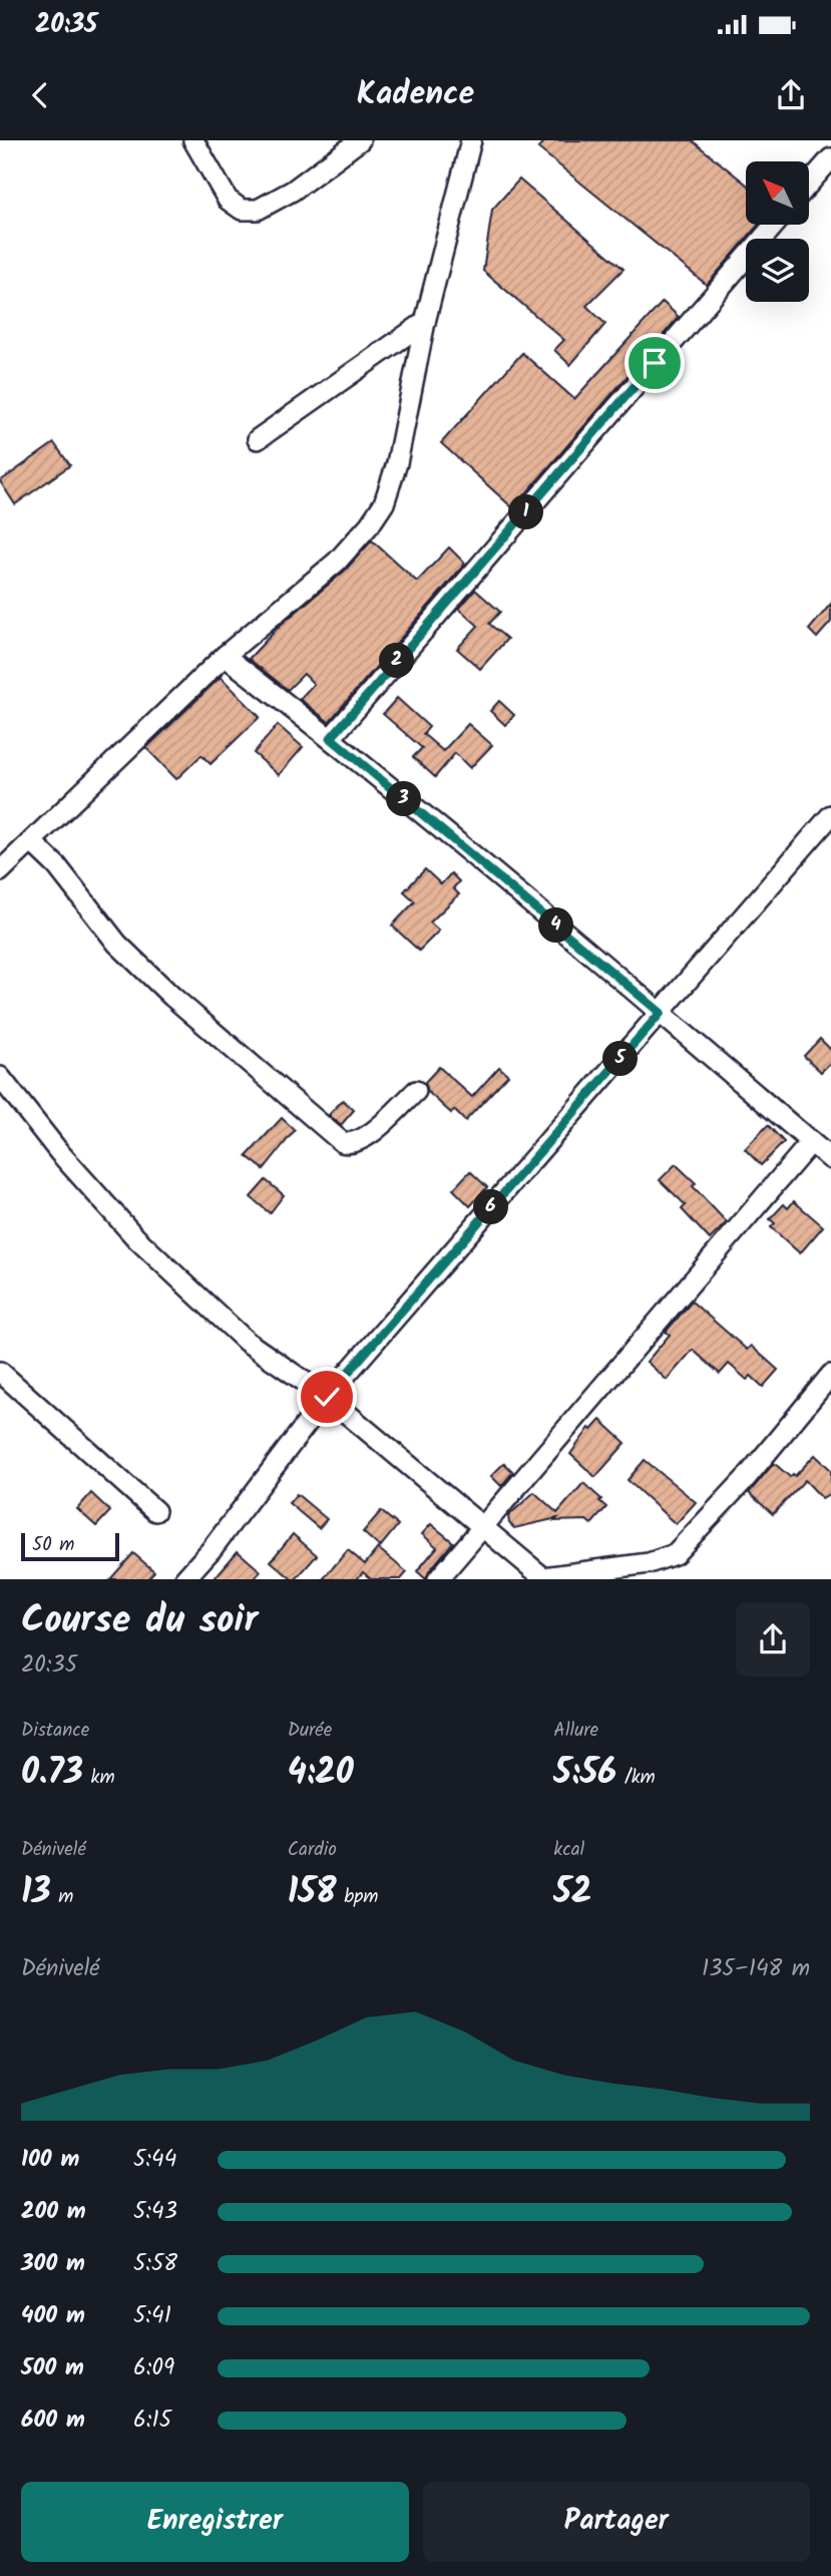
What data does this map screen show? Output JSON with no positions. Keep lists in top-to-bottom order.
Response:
{
  "scale_bar": "50 m",
  "north": "top left",
  "page": {
    "status": "20:35",
    "header": "Kadence",
    "pins": [
      "1",
      "2",
      "3",
      "4",
      "5",
      "6"
    ],
    "scale": "50 m",
    "heading": ["Course du soir", "20:35"],
    "stats": [
      ["Distance", "0.73 km"],
      ["Durée", "4:20"],
      ["Allure", "5:56 /km"],
      ["Dénivelé", "13 m"],
      ["Cardio", "158 bpm"],
      ["kcal", "52"]
    ],
    "chart": ["Dénivelé", "135–148 m"],
    "list": [
      {
        "name": "100 m",
        "note": "5:44"
      },
      {
        "name": "200 m",
        "note": "5:43"
      },
      {
        "name": "300 m",
        "note": "5:58"
      },
      {
        "name": "400 m",
        "note": "5:41"
      },
      {
        "name": "500 m",
        "note": "6:09"
      },
      {
        "name": "600 m",
        "note": "6:15"
      }
    ],
    "buttons": ["Enregistrer", "Partager"]
  }
}
